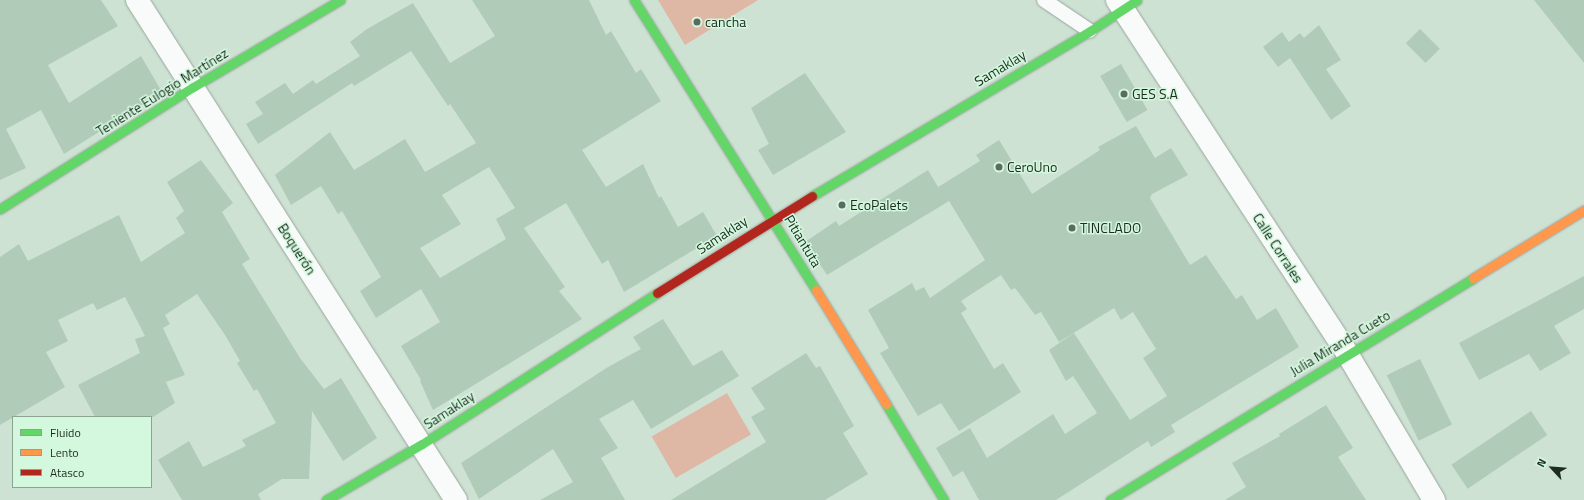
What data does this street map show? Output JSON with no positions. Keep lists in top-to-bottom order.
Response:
{
  "streets": {
    "street": [
      "Samaklay",
      "Teniente Eulogio Martínez",
      "Pitiantuta",
      "Calle Corrales",
      "Boquerón",
      "Julia Miranda Cueto"
    ]
  },
  "crossings": [
    ["Samaklay", "Pitiantuta"],
    ["Samaklay", "Calle Corrales"],
    ["Samaklay", "Boquerón"],
    ["Teniente Eulogio Martínez", "Boquerón"],
    ["Calle Corrales", "Julia Miranda Cueto"]
  ],
  "places": [
    "cancha",
    "GES S.A",
    "CeroUno",
    "EcoPalets",
    "TINCLADO"
  ],
  "legend": ["Fluido", "Lento", "Atasco"],
  "north": "top left"
}
